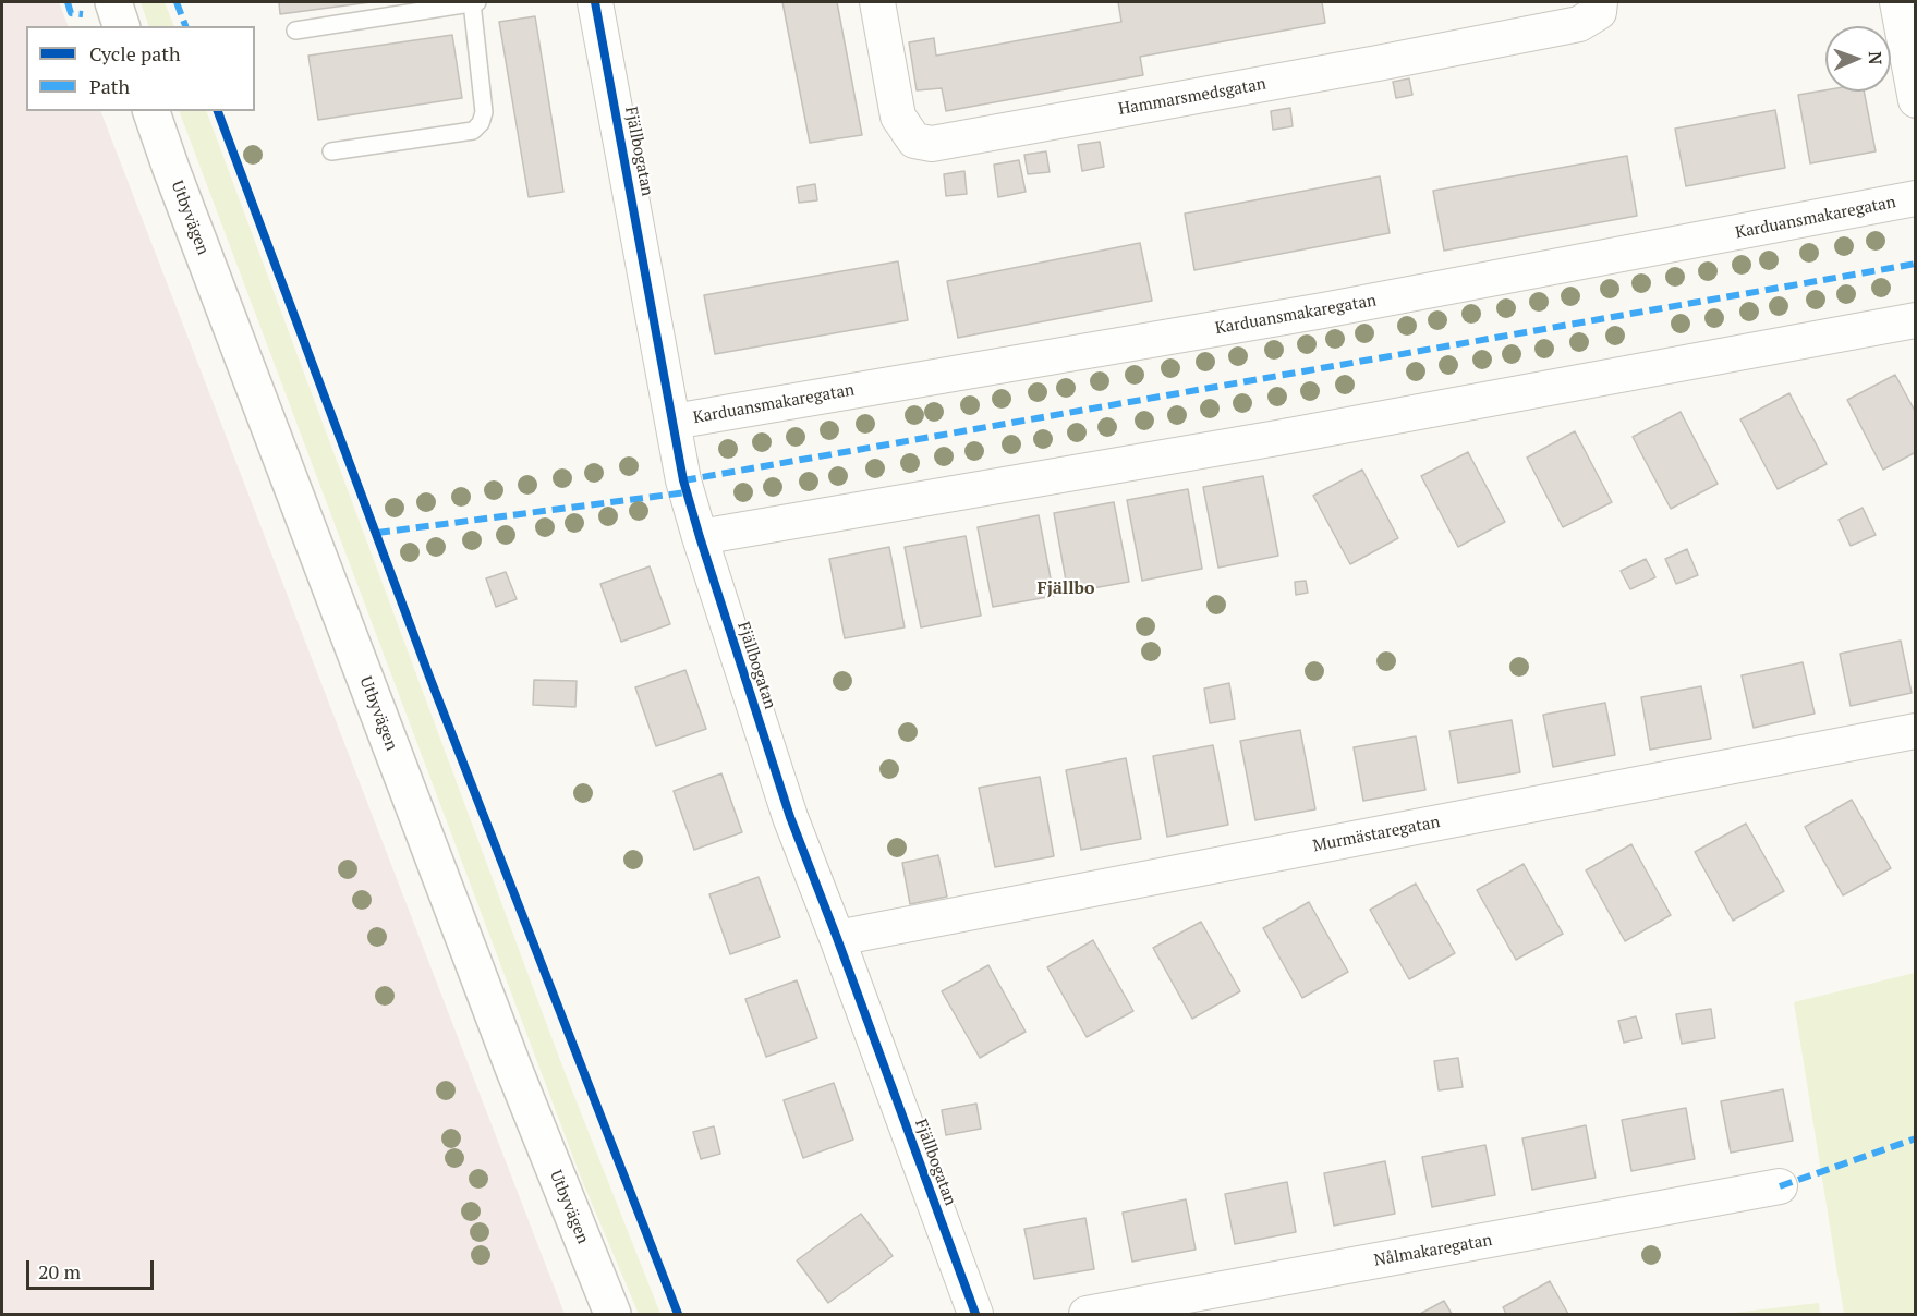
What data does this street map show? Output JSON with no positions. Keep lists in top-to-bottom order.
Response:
{
  "streets": {
    "street": [
      "Hammarsmedsgatan",
      "Fjällbogatan",
      "Utbyvägen",
      "Karduansmakaregatan",
      "Murmästaregatan",
      "Nålmakaregatan"
    ]
  },
  "crossings": [
    ["Fjällbogatan", "Karduansmakaregatan"],
    ["Fjällbogatan", "Murmästaregatan"]
  ],
  "districts": ["Fjällbo"],
  "legend": ["Cycle path", "Path"],
  "scale_bar": "20 m",
  "north": "right"
}
